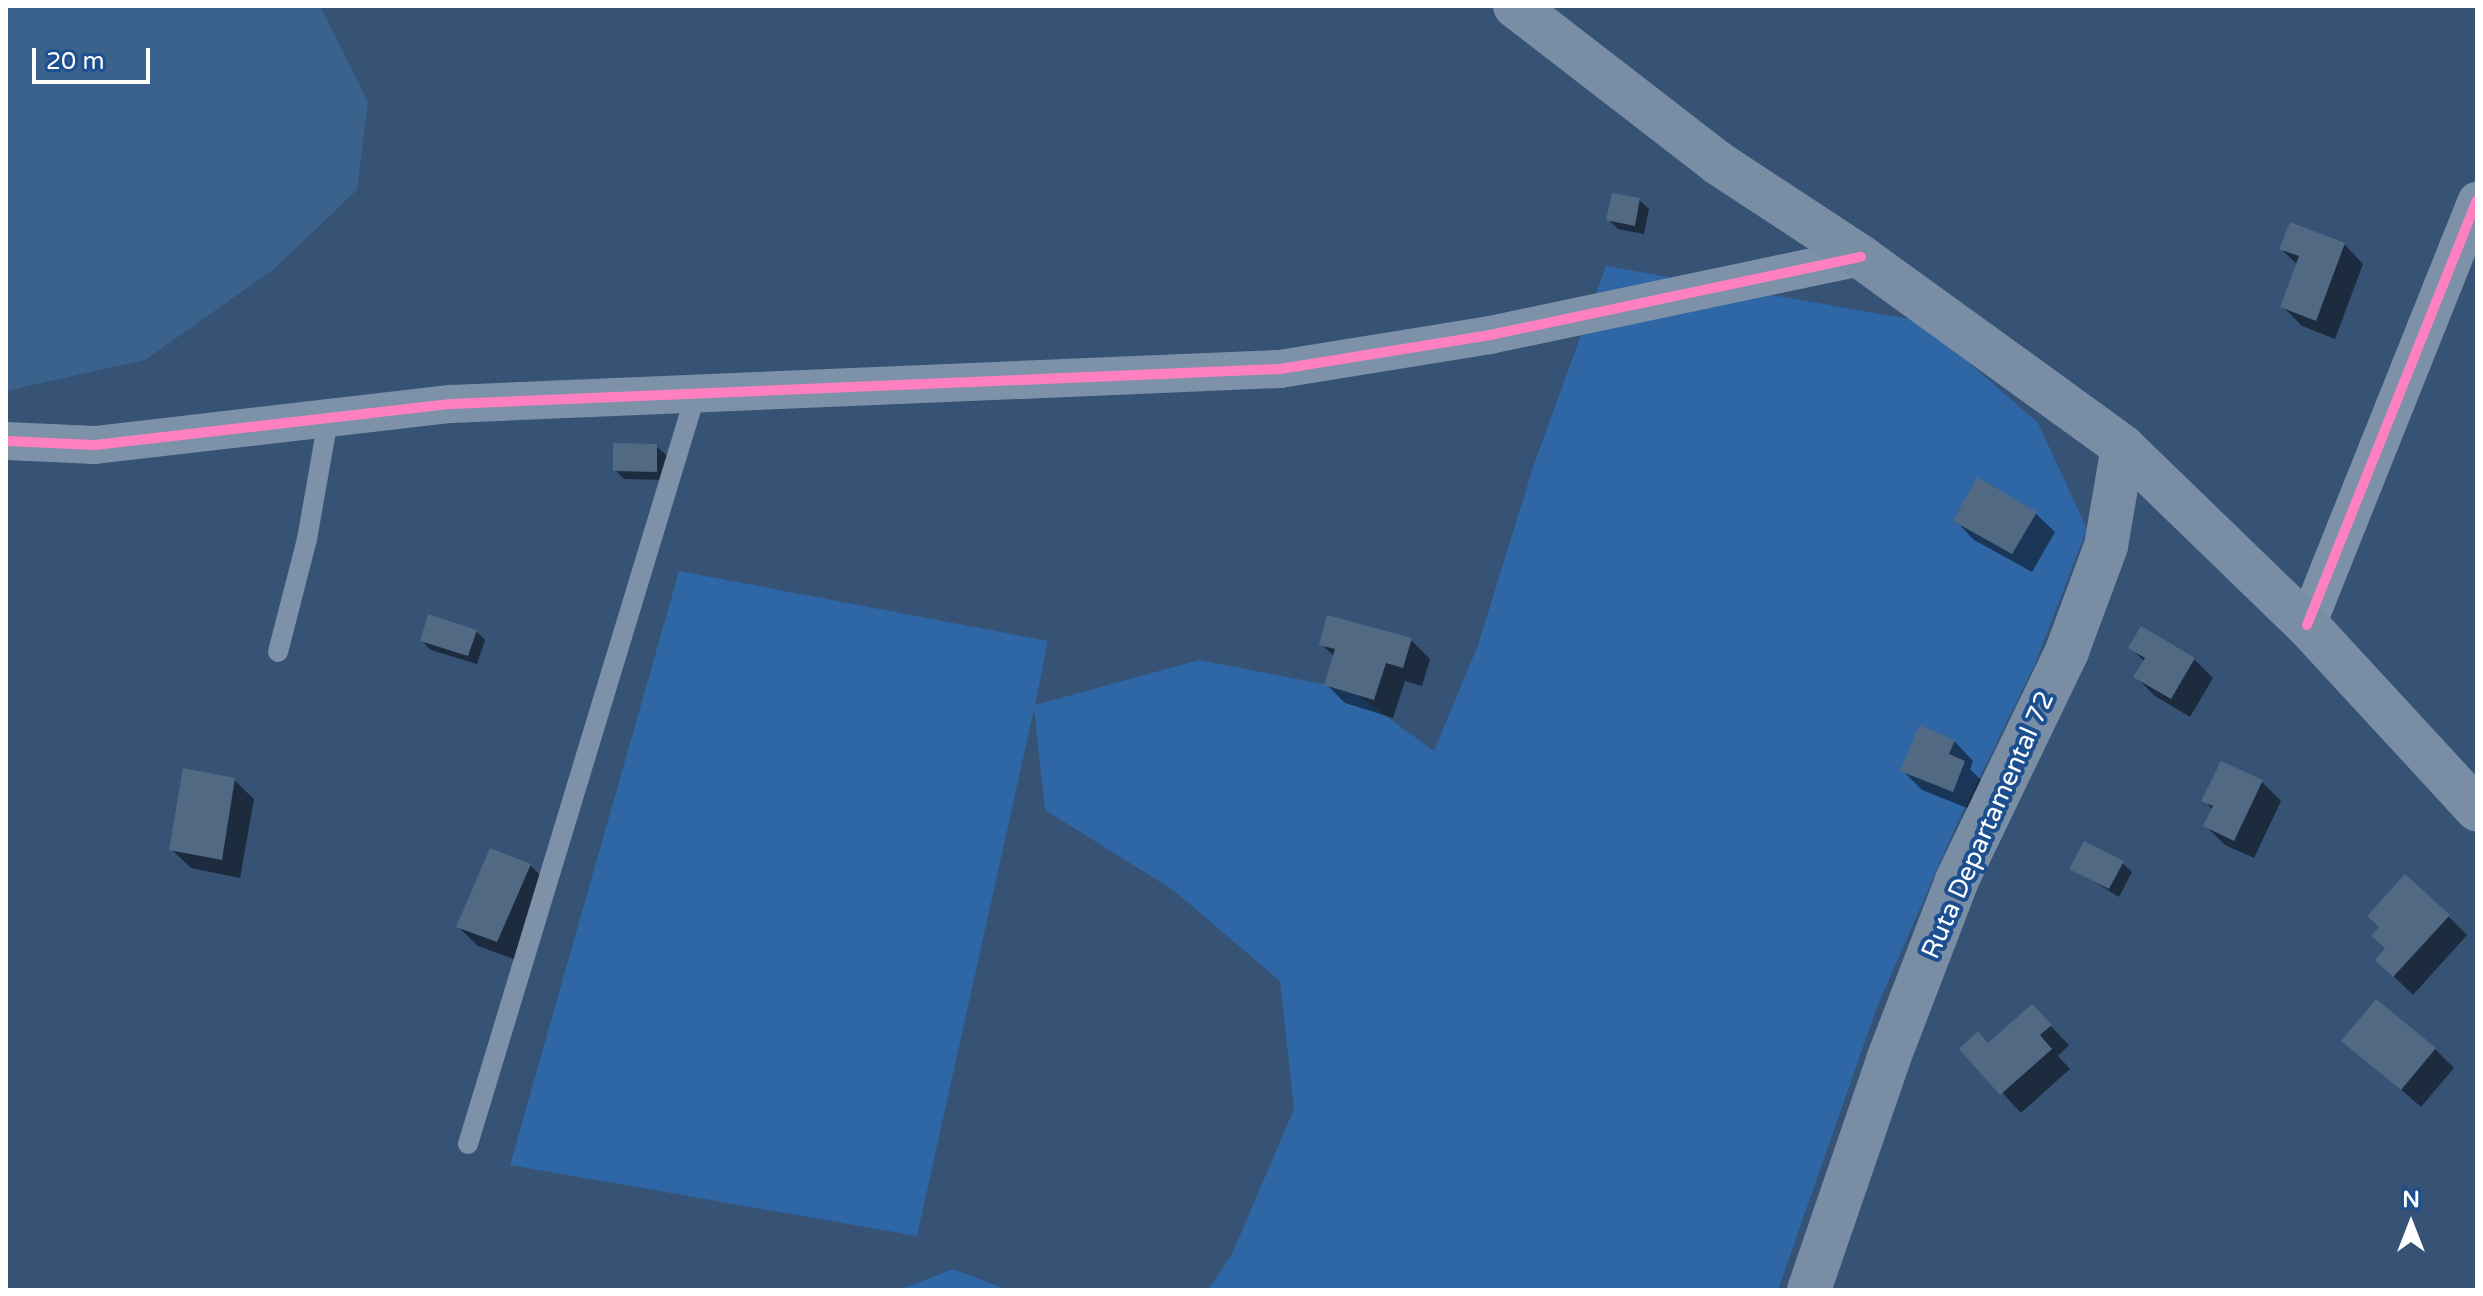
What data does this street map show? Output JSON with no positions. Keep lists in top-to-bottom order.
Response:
{
  "streets": {
    "main road": ["Ruta Departamental 72"]
  },
  "scale_bar": "20 m",
  "north": "top"
}
